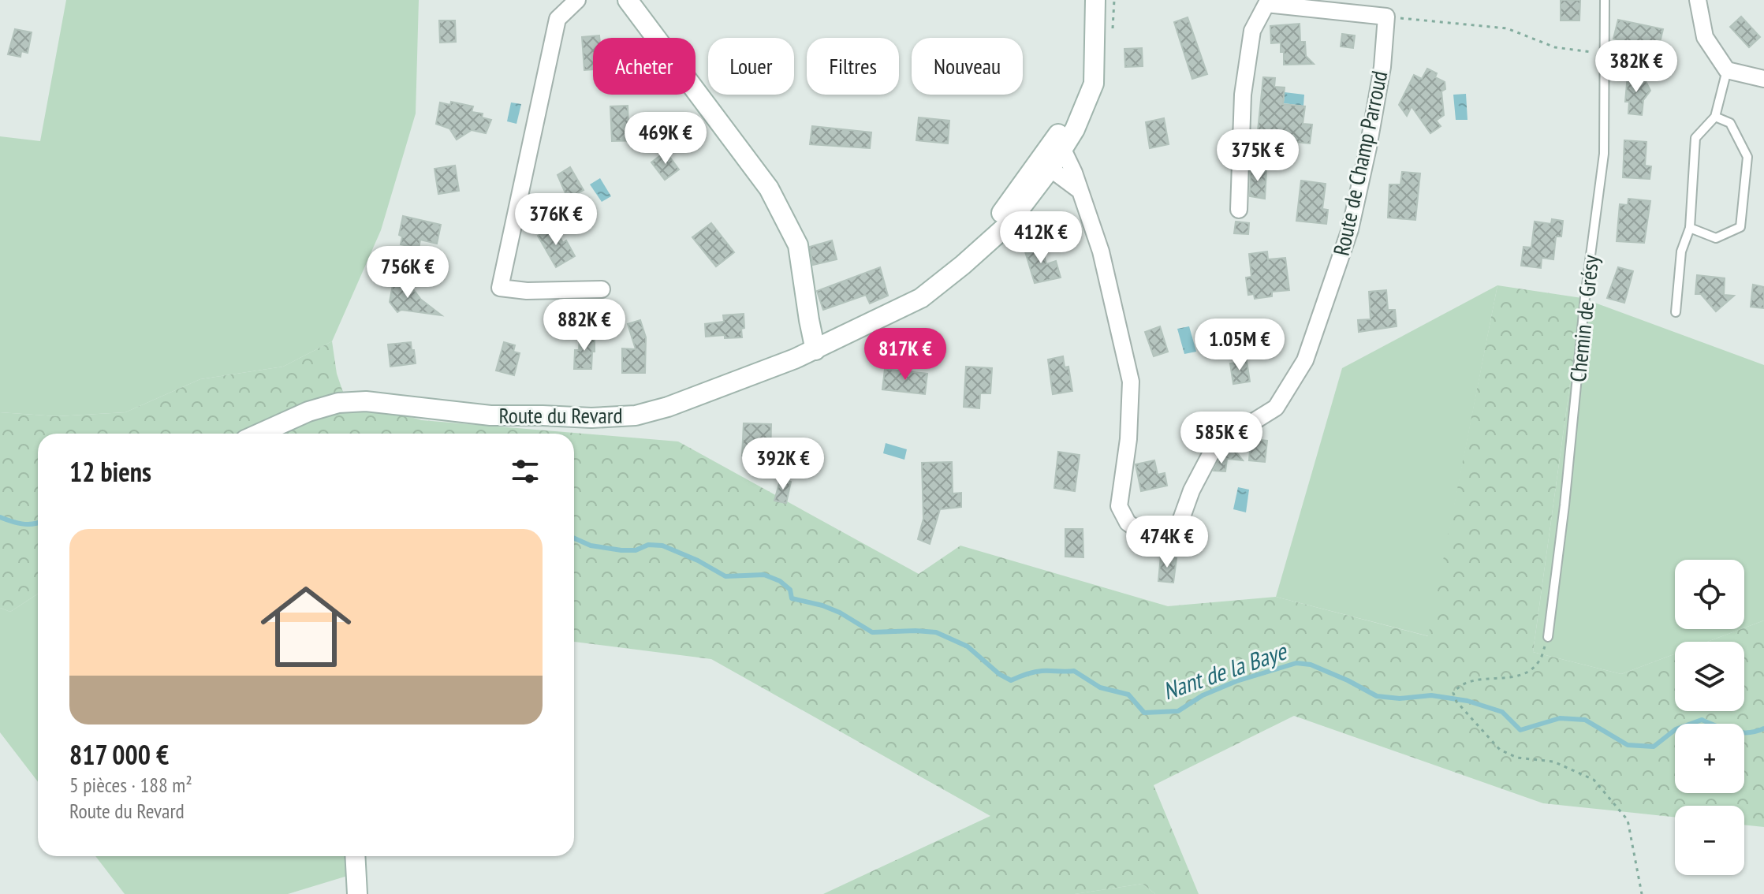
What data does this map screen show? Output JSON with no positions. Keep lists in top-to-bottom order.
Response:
{
  "streets": {
    "main road": ["Route du Revard"],
    "street": ["Route de Champ Parroud"],
    "lane": ["Chemin de Grésy"]
  },
  "crossings": [
    ["Route de Champ Parroud", "Route du Revard"]
  ],
  "water": ["Nant de la Baye"],
  "page": {
    "chip": [
      "Acheter",
      "Louer",
      "Filtres",
      "Nouveau"
    ],
    "price": [
      "382K €",
      "469K €",
      "375K €",
      "376K €",
      "412K €",
      "756K €",
      "882K €",
      "1.05M €",
      "817K €",
      "585K €",
      "392K €",
      "474K €"
    ],
    "heading": "12 biens",
    "list": [
      {
        "name": "817 000 €",
        "note": "5 pièces · 188 m² · Route du Revard"
      }
    ],
    "map_buttons": ["+", "−"]
  }
}
